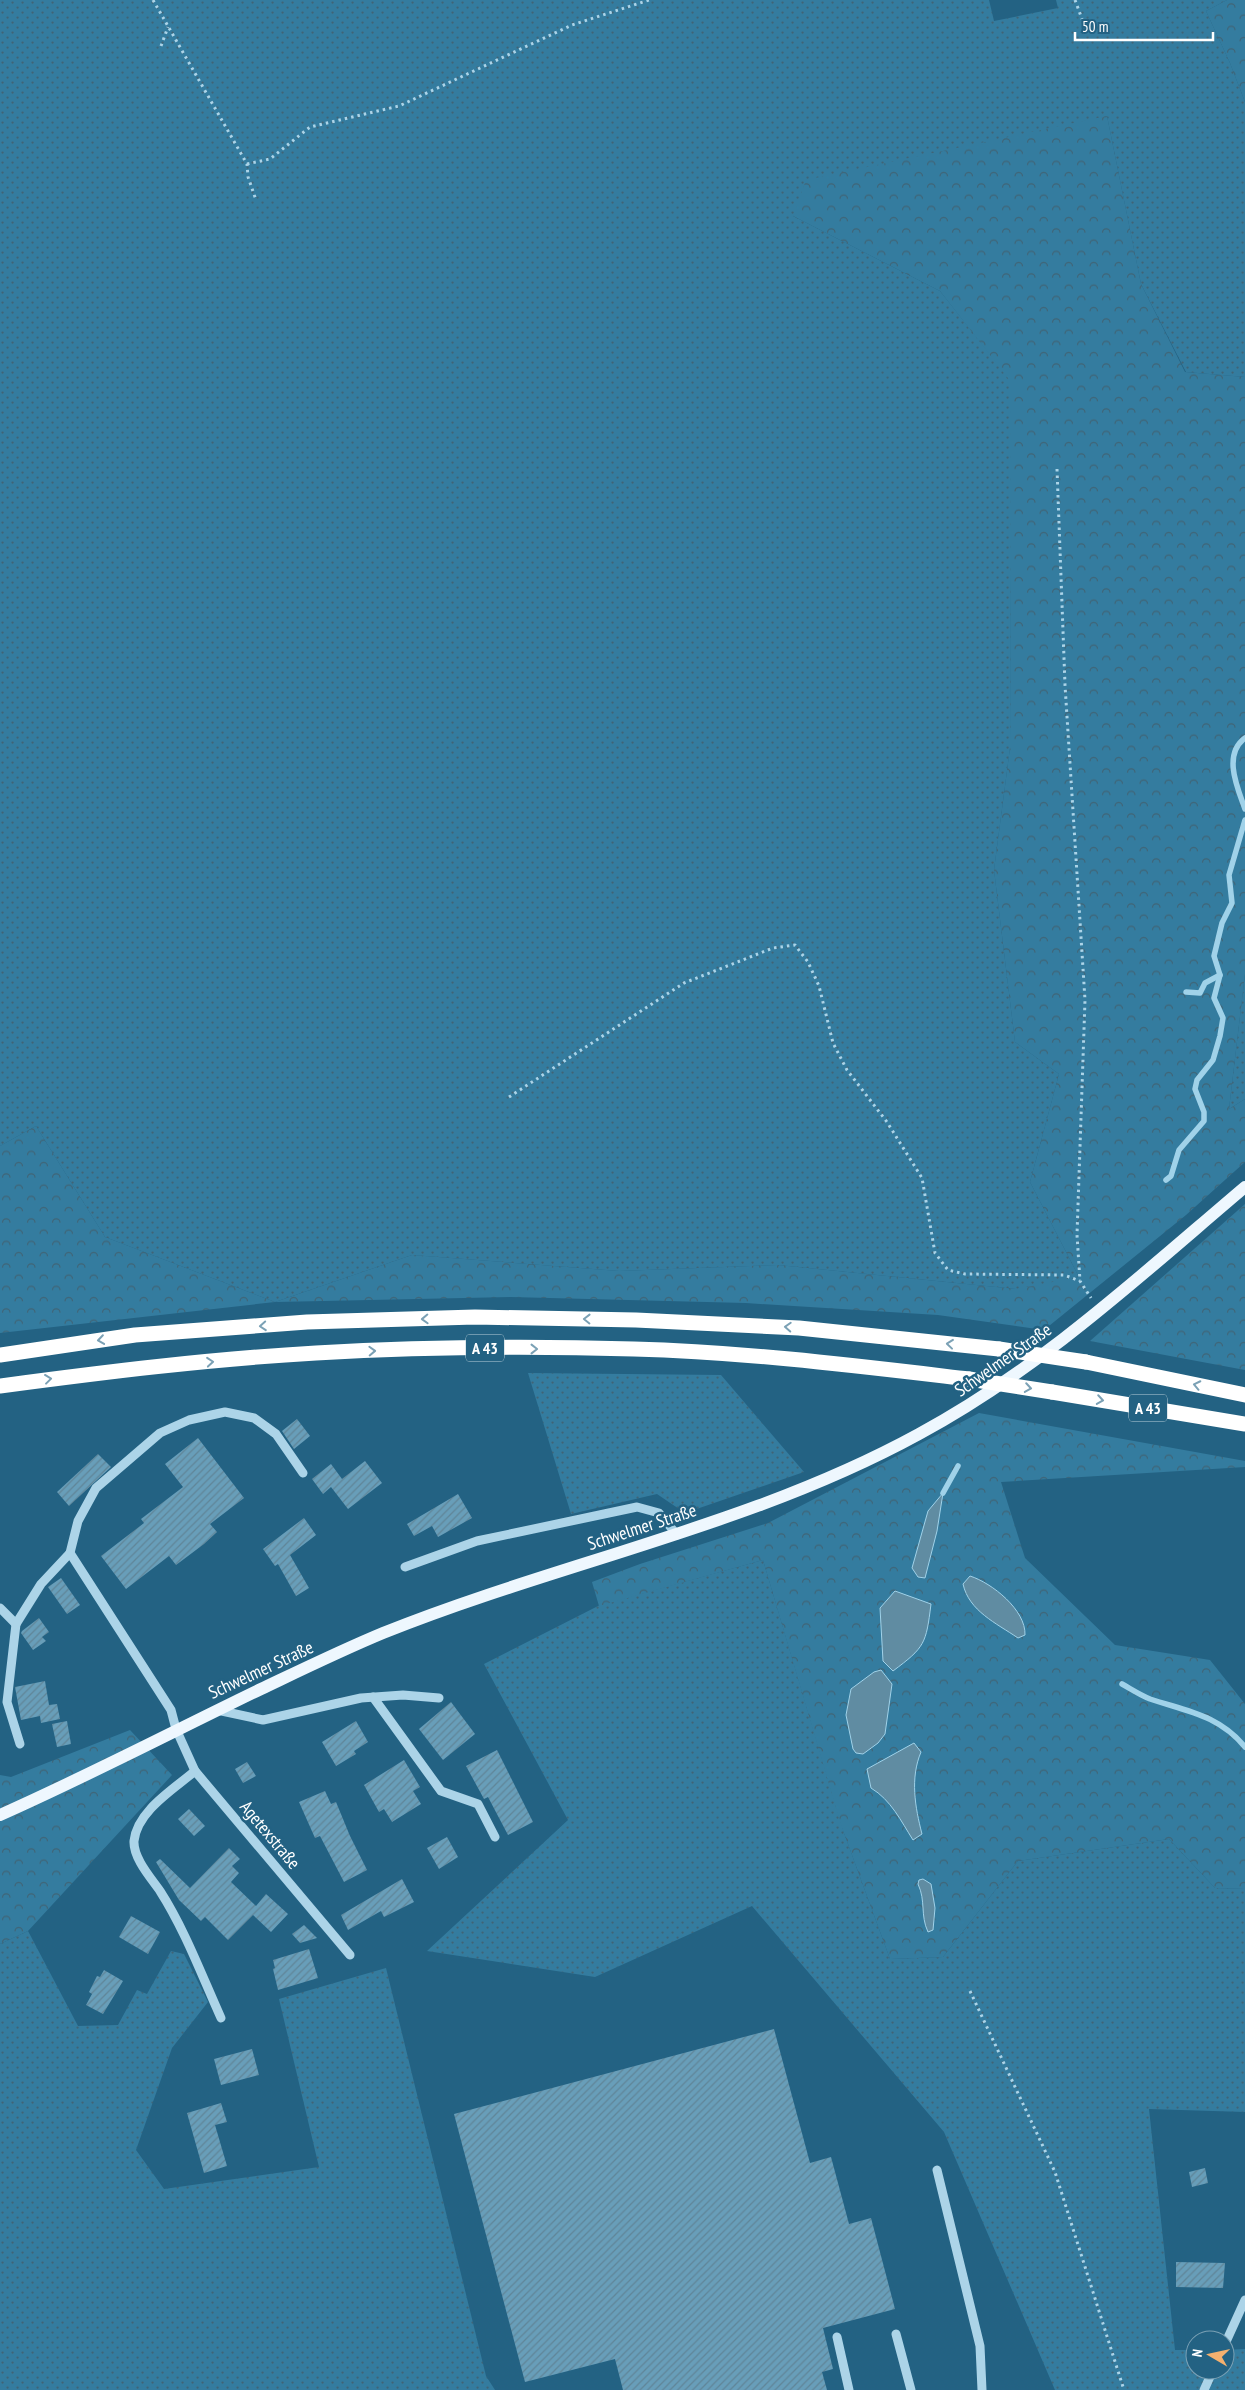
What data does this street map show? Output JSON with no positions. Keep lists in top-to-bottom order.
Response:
{
  "streets": {
    "highway": ["A 43"],
    "main road": ["Schwelmer Straße"],
    "street": ["Agetexstraße"]
  },
  "crossings": [
    ["Schwelmer Straße", "Agetexstraße"]
  ],
  "scale_bar": "50 m",
  "north": "left"
}
